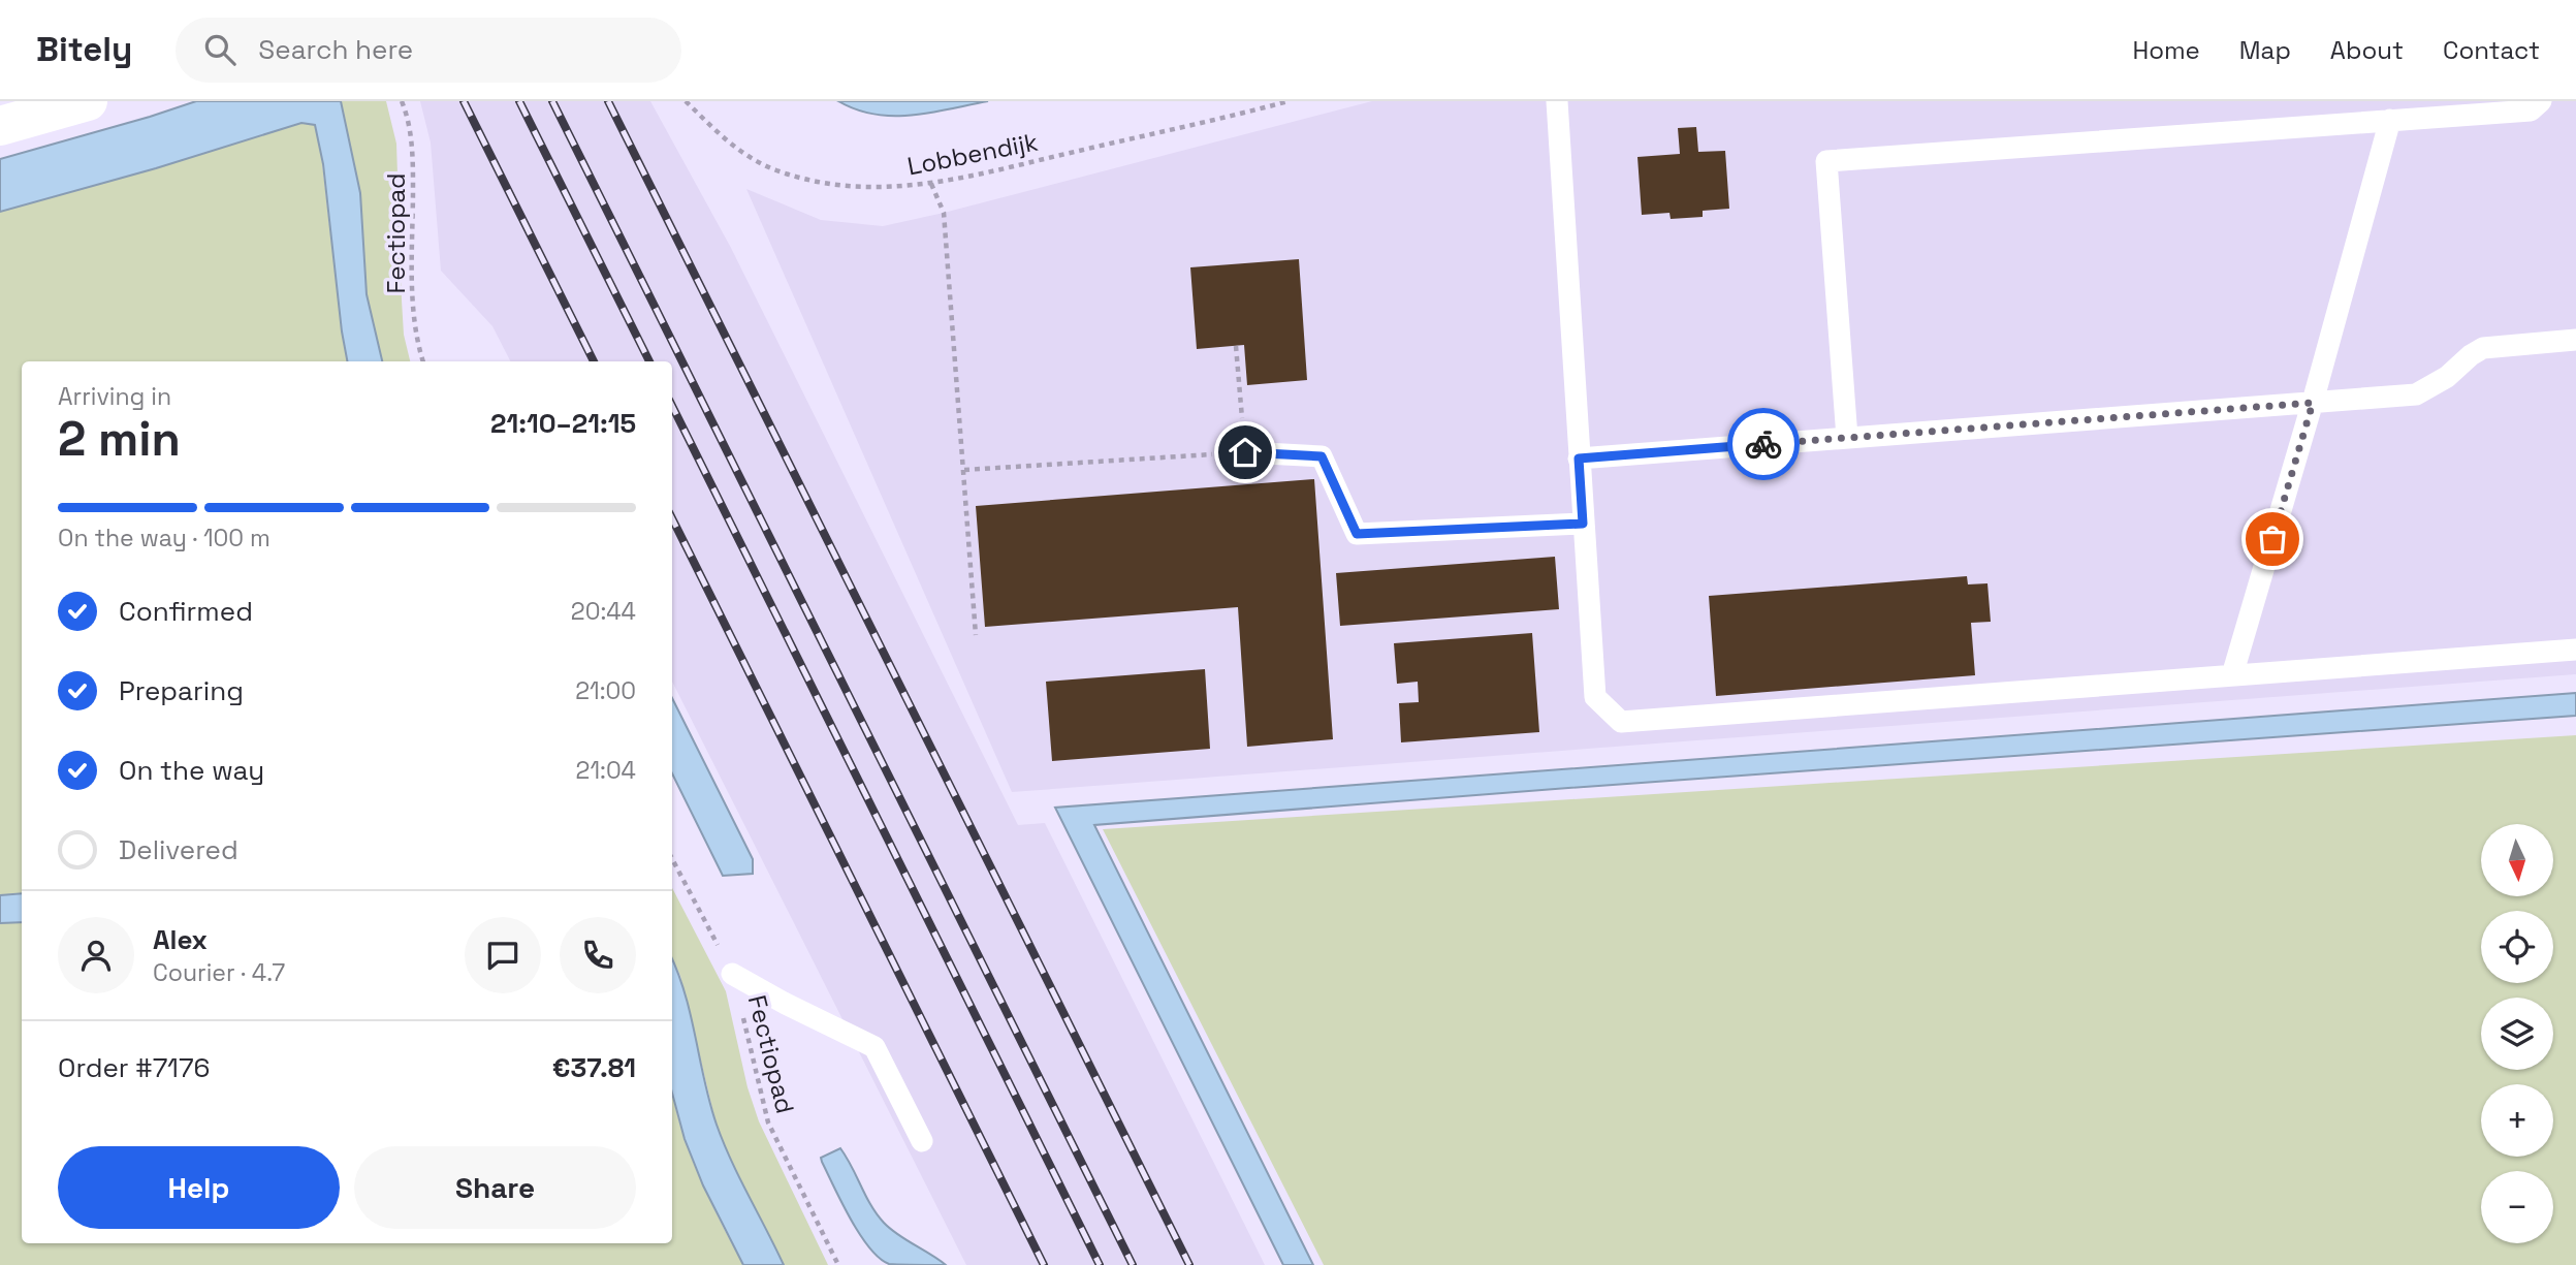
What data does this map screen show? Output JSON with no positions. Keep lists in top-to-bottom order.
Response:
{
  "streets": {
    "path": ["Lobbendijk", "Fectiopad"]
  },
  "north": "bottom",
  "page": {
    "header": "Bitely",
    "search": "Search here",
    "nav": [
      "Home",
      "Map",
      "About",
      "Contact"
    ],
    "heading": ["2 min", "Arriving in", "21:10–21:15"],
    "panel": [
      "Alex",
      "Courier · 4.7",
      "Order #7176",
      "€37.81"
    ],
    "bar": "On the way · 100 m",
    "list": [
      ["Confirmed", "20:44"],
      ["Preparing", "21:00"],
      ["On the way", "21:04"],
      "Delivered"
    ],
    "map_buttons": ["+", "−"],
    "buttons": ["Help", "Share"]
  }
}
